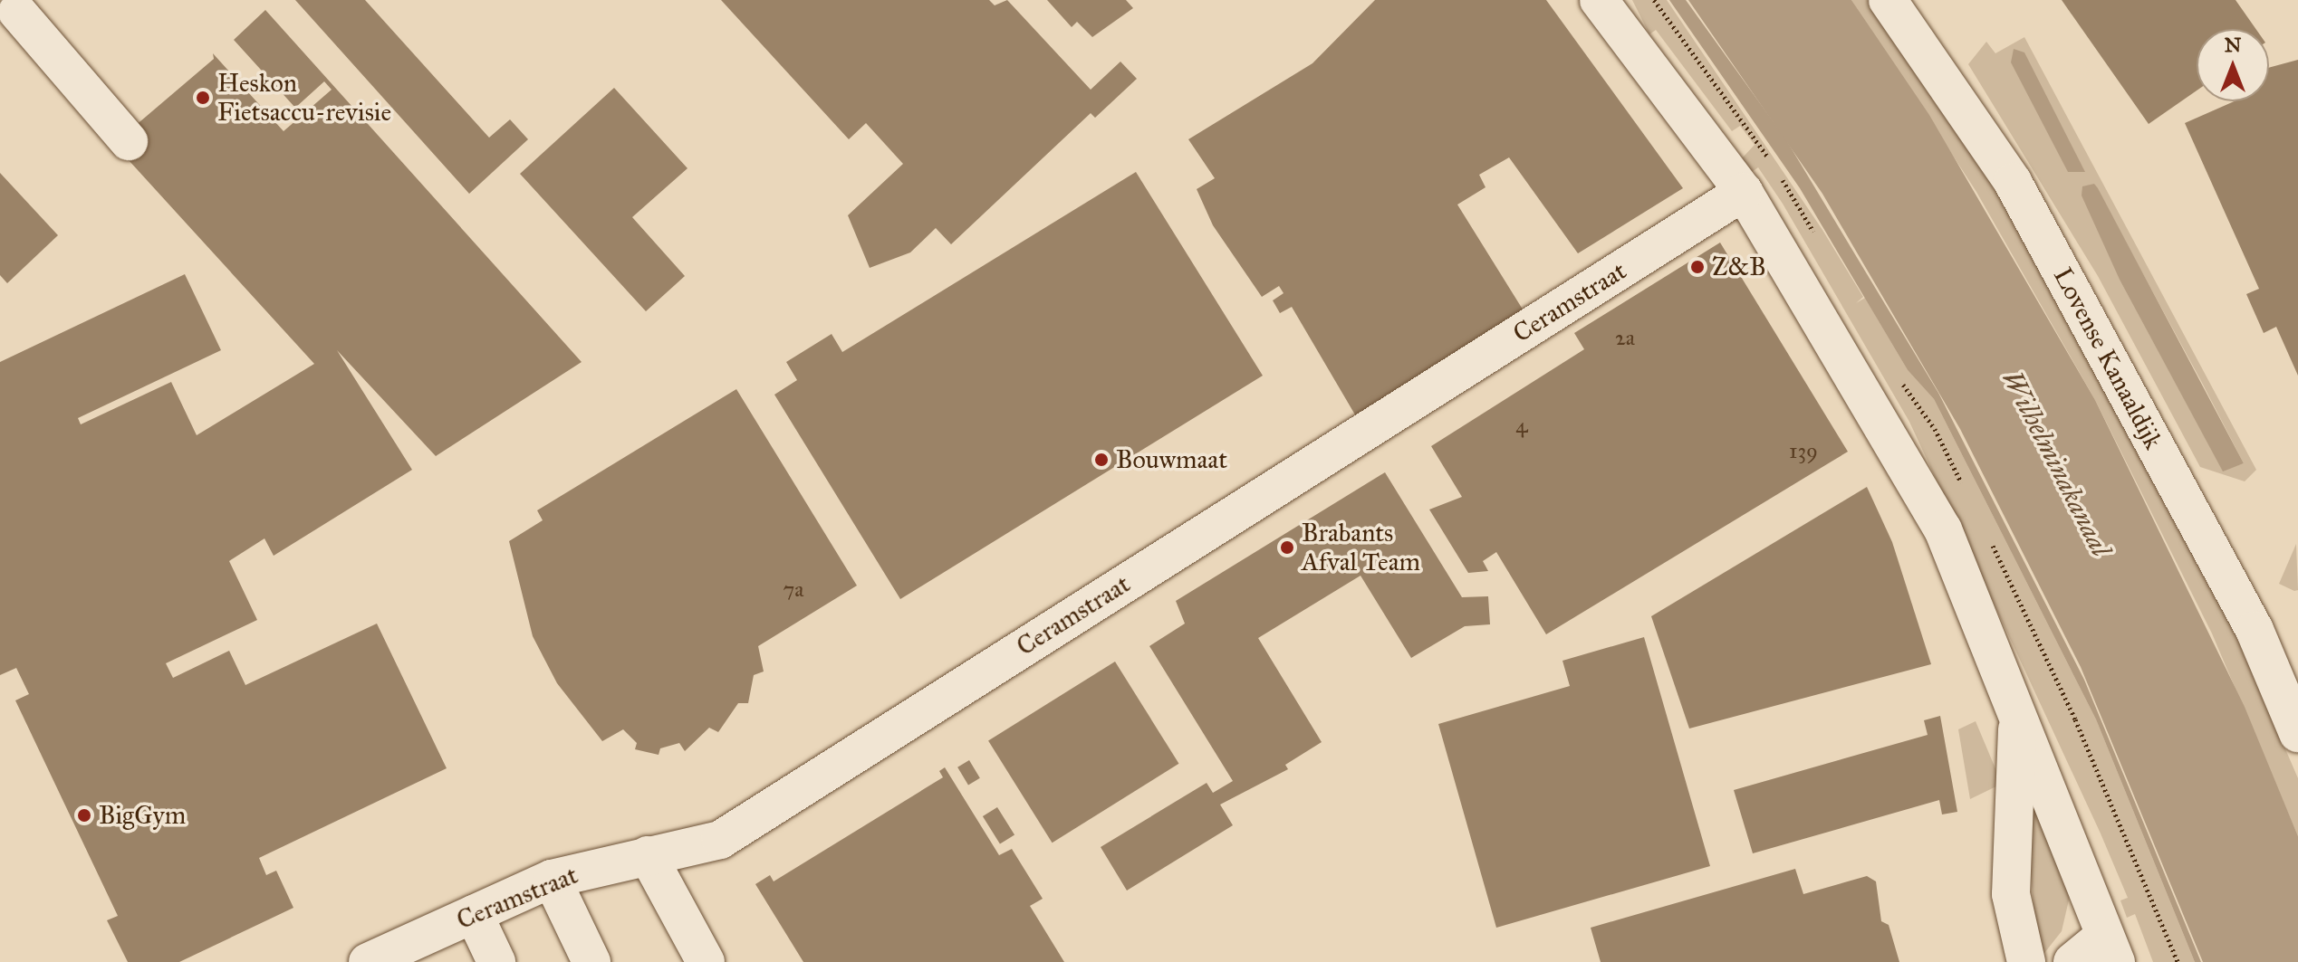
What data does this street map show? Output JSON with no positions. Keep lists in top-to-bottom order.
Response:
{
  "streets": {
    "street": ["Ceramstraat", "Lovense Kanaaldijk"]
  },
  "water": ["Wilhelminakanaal"],
  "places": [
    "Heskon Fietsaccu-revisie",
    "Z&B",
    "Bouwmaat",
    "Brabants Afval Team",
    "BigGym"
  ],
  "house_numbers": [
    "2a",
    "4",
    "139",
    "7a"
  ],
  "north": "top"
}
